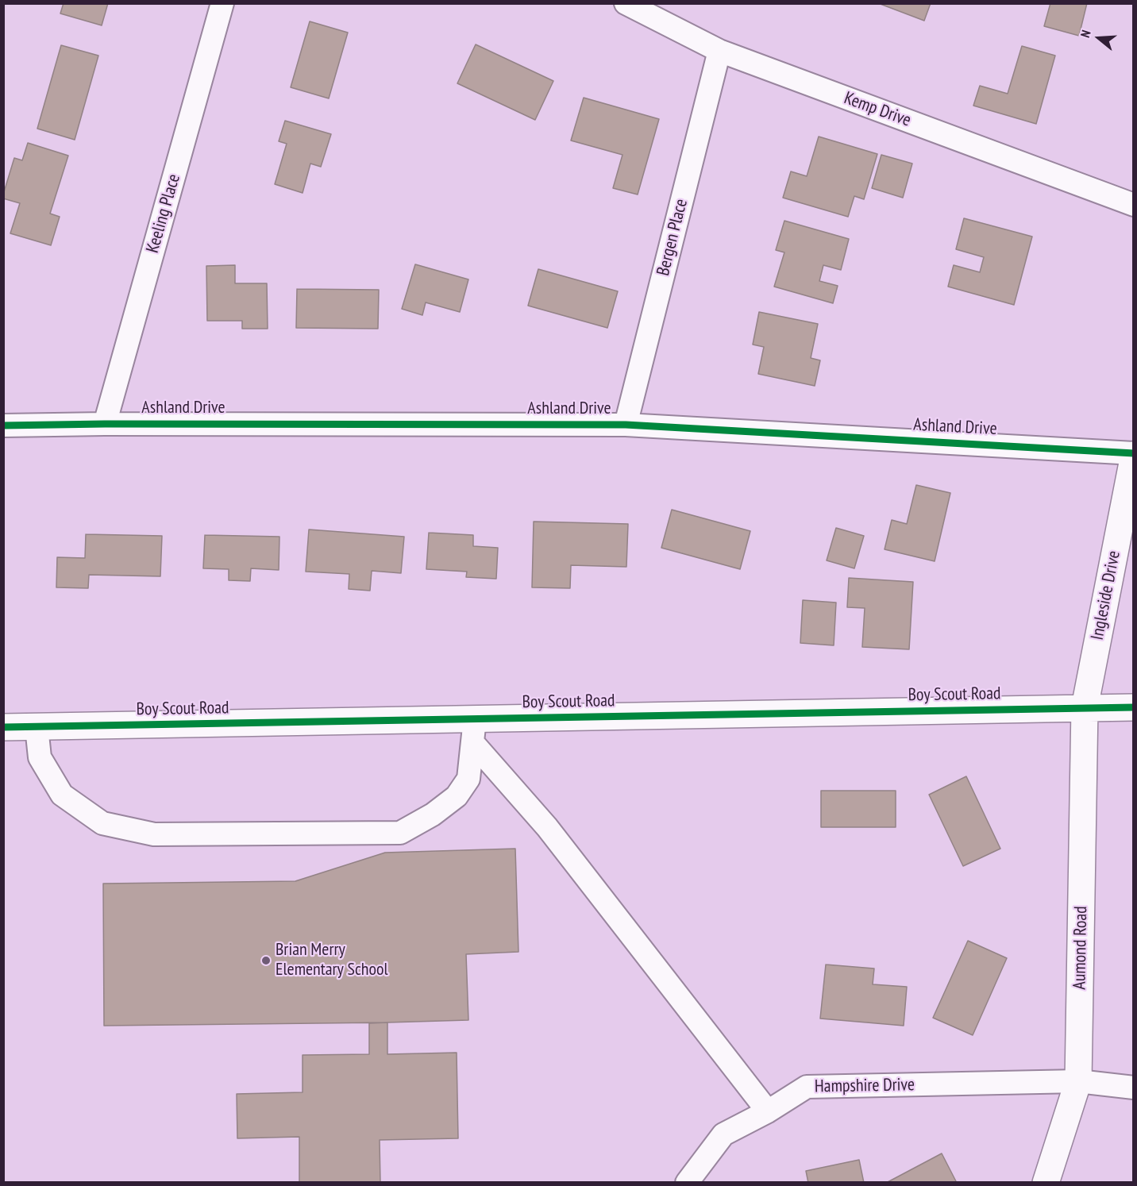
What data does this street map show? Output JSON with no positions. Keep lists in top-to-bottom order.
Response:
{
  "streets": {
    "street": [
      "Kemp Drive",
      "Keeling Place",
      "Bergen Place",
      "Ashland Drive",
      "Ingleside Drive",
      "Boy Scout Road",
      "Aumond Road",
      "Hampshire Drive"
    ]
  },
  "crossings": [
    ["Kemp Drive", "Bergen Place"],
    ["Keeling Place", "Ashland Drive"],
    ["Bergen Place", "Ashland Drive"],
    ["Ashland Drive", "Ingleside Drive"],
    ["Ingleside Drive", "Boy Scout Road"],
    ["Ingleside Drive", "Aumond Road"],
    ["Boy Scout Road", "Aumond Road"],
    ["Aumond Road", "Hampshire Drive"]
  ],
  "places": ["Brian Merry Elementary School"],
  "north": "left"
}
